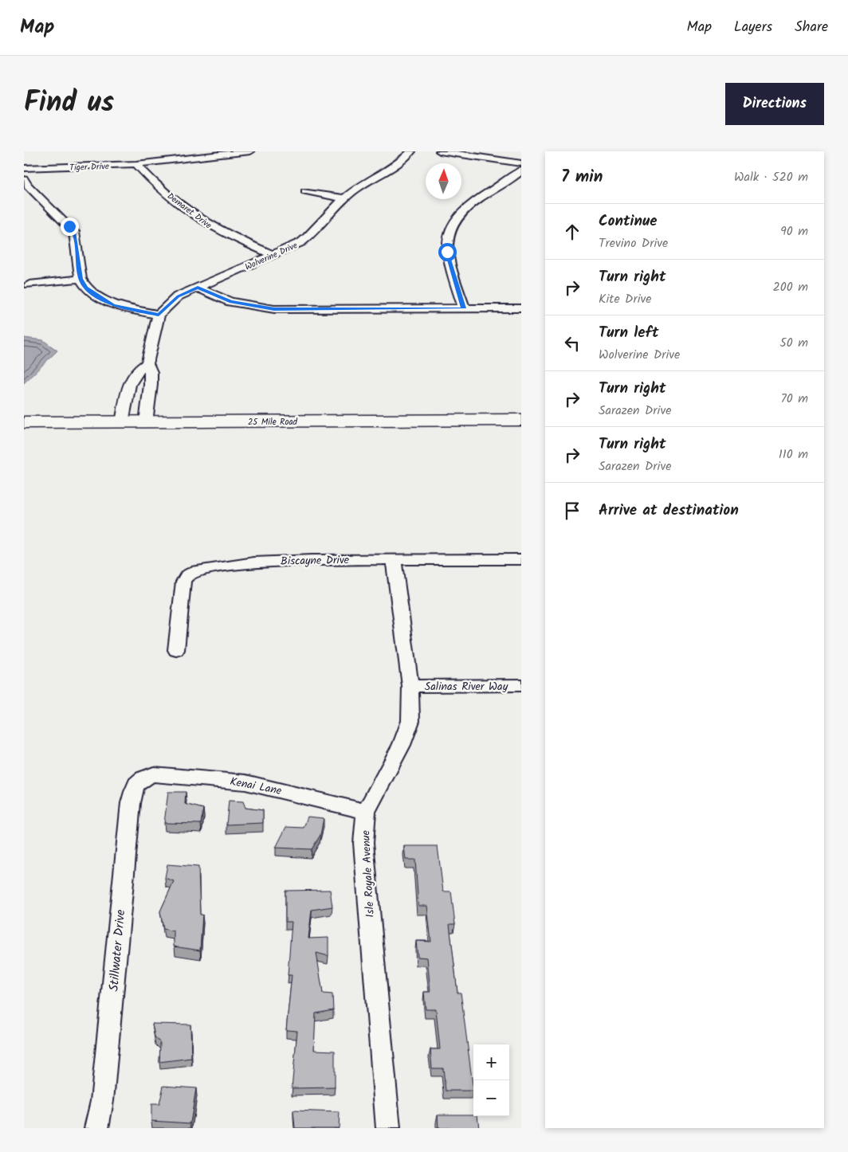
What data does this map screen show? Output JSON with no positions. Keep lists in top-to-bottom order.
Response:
{
  "streets": {
    "street": [
      "Tiger Drive",
      "Demaret Drive",
      "Wolverine Drive",
      "25 Mile Road",
      "Biscayne Drive",
      "Salinas River Way",
      "Kenai Lane",
      "Isle Royale Avenue",
      "Stillwater Drive"
    ]
  },
  "crossings": [
    ["Tiger Drive", "Demaret Drive"],
    ["Demaret Drive", "Wolverine Drive"],
    ["Biscayne Drive", "Isle Royale Avenue"],
    ["Salinas River Way", "Isle Royale Avenue"],
    ["Kenai Lane", "Isle Royale Avenue"],
    ["Kenai Lane", "Stillwater Drive"]
  ],
  "north": "top",
  "page": {
    "header": "Map",
    "nav": ["Map", "Layers", "Share"],
    "title": "Find us",
    "buttons": "Directions",
    "heading": ["7 min", "Walk · 520 m"],
    "list": [
      ["Continue", "Trevino Drive", "90 m"],
      ["Turn right", "Kite Drive", "200 m"],
      ["Turn left", "Wolverine Drive", "50 m"],
      ["Turn right", "Sarazen Drive", "70 m"],
      ["Turn right", "Sarazen Drive", "110 m"],
      "Arrive at destination"
    ],
    "map_buttons": ["+", "−"]
  }
}
